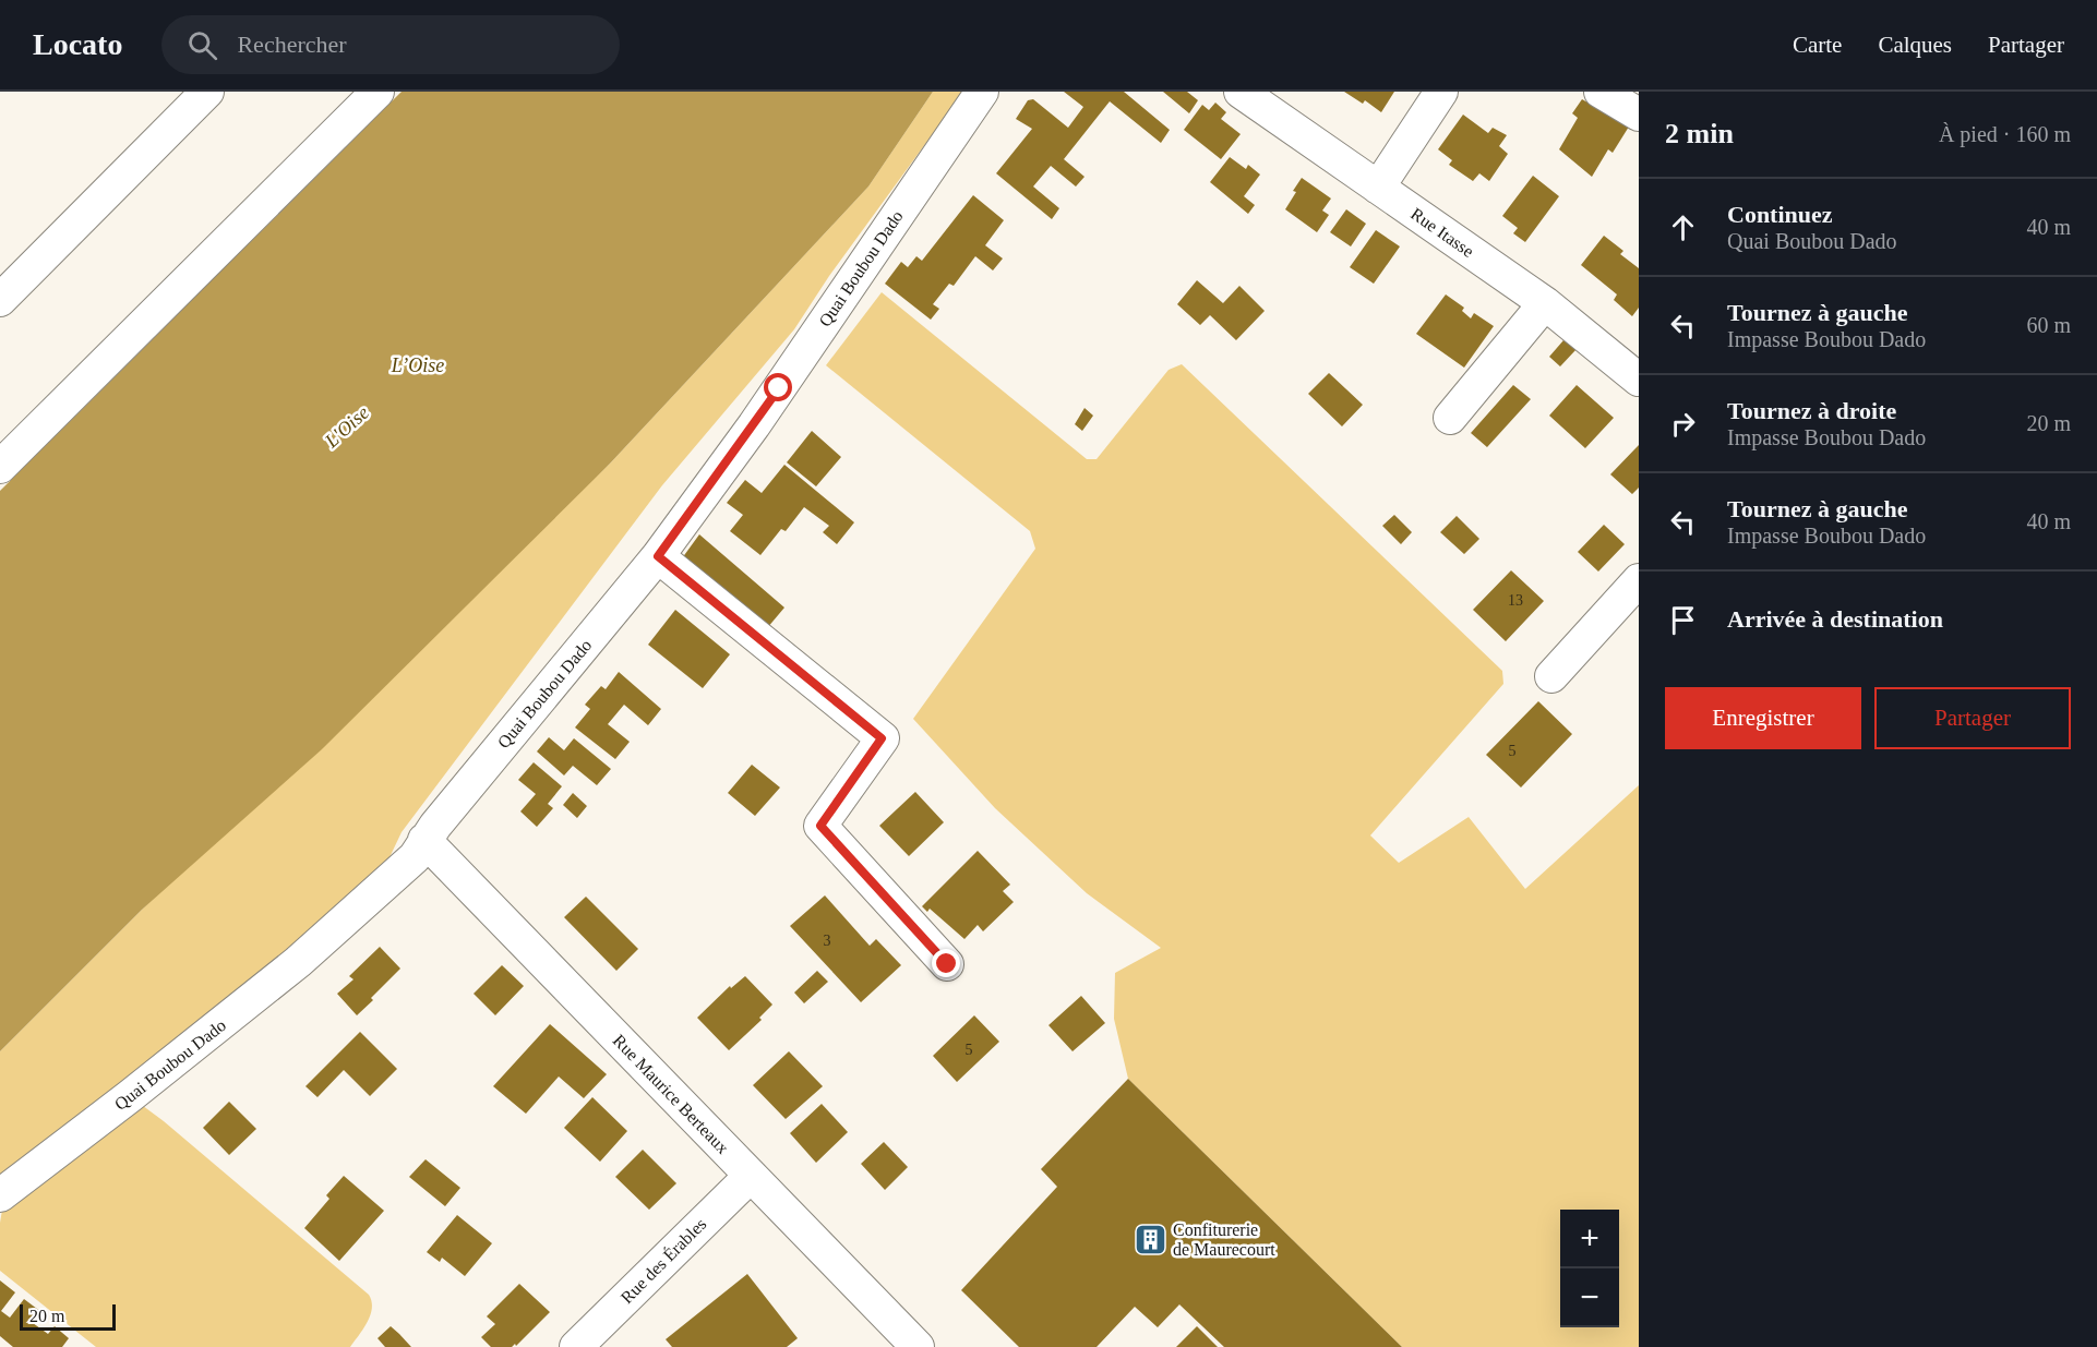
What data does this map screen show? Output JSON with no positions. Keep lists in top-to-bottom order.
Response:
{
  "streets": {
    "street": [
      "Rue Itasse",
      "Quai Boubou Dado",
      "Rue Maurice Berteaux",
      "Rue des Érables"
    ]
  },
  "crossings": [
    ["Quai Boubou Dado", "Rue Maurice Berteaux"],
    ["Rue Maurice Berteaux", "Rue des Érables"]
  ],
  "water": ["L’Oise", "L'Oise"],
  "places": {
    "building": ["Confiturerie de Maurecourt"]
  },
  "house_numbers": [
    "13",
    "5",
    "3",
    "5"
  ],
  "scale_bar": "20 m",
  "page": {
    "header": "Locato",
    "search": "Rechercher",
    "nav": ["Carte", "Calques", "Partager"],
    "heading": ["2 min", "À pied · 160 m"],
    "list": [
      ["Continuez", "Quai Boubou Dado", "40 m"],
      ["Tournez à gauche", "Impasse Boubou Dado", "60 m"],
      ["Tournez à droite", "Impasse Boubou Dado", "20 m"],
      ["Tournez à gauche", "Impasse Boubou Dado", "40 m"],
      "Arrivée à destination"
    ],
    "buttons": ["Enregistrer", "Partager"],
    "map_buttons": ["+", "−"],
    "scale": "20 m"
  }
}
